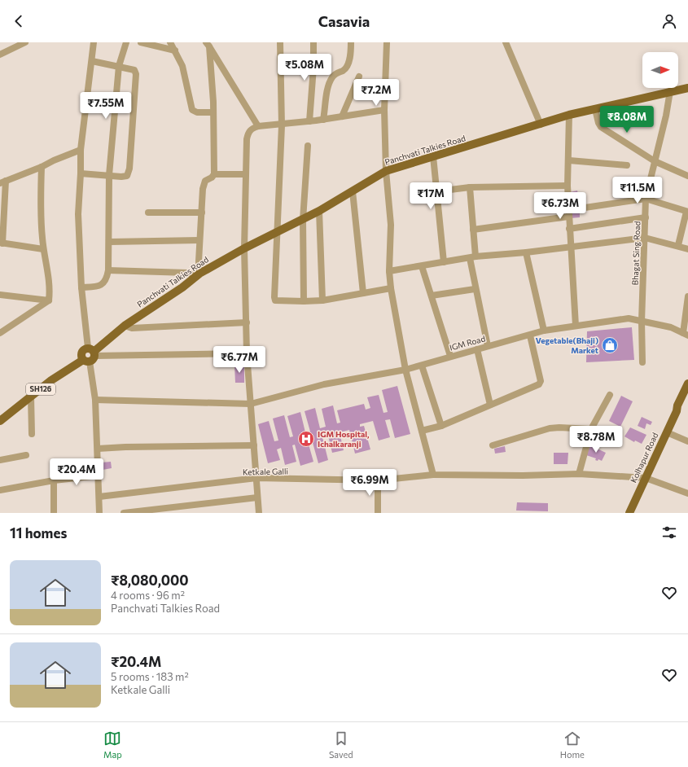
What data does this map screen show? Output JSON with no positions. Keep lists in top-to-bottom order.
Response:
{
  "streets": {
    "main road": ["Panchvati Talkies Road", "SH126", "Kolhapur Road"],
    "street": ["Bhagat Sing Road", "IGM Road", "Ketkale Galli"]
  },
  "crossings": [
    ["Panchvati Talkies Road", "Bhagat Sing Road"],
    ["Panchvati Talkies Road", "SH126"],
    ["Bhagat Sing Road", "IGM Road"],
    ["Kolhapur Road", "Ketkale Galli"]
  ],
  "places": {
    "shop": ["Vegetable(Bhaji) Market"],
    "hospital": ["IGM Hospital, Ichalkaranji"]
  },
  "north": "right",
  "page": {
    "header": "Casavia",
    "price": [
      "₹5.08M",
      "₹7.2M",
      "₹7.55M",
      "₹8.08M",
      "₹11.5M",
      "₹17M",
      "₹6.73M",
      "₹6.77M",
      "₹8.78M",
      "₹20.4M",
      "₹6.99M"
    ],
    "heading": "11 homes",
    "list": [
      {
        "name": "₹8,080,000",
        "note": "4 rooms · 96 m² · Panchvati Talkies Road"
      },
      {
        "name": "₹20.4M",
        "note": "5 rooms · 183 m² · Ketkale Galli"
      }
    ],
    "tabs": ["Map", "Saved", "Home"]
  }
}
